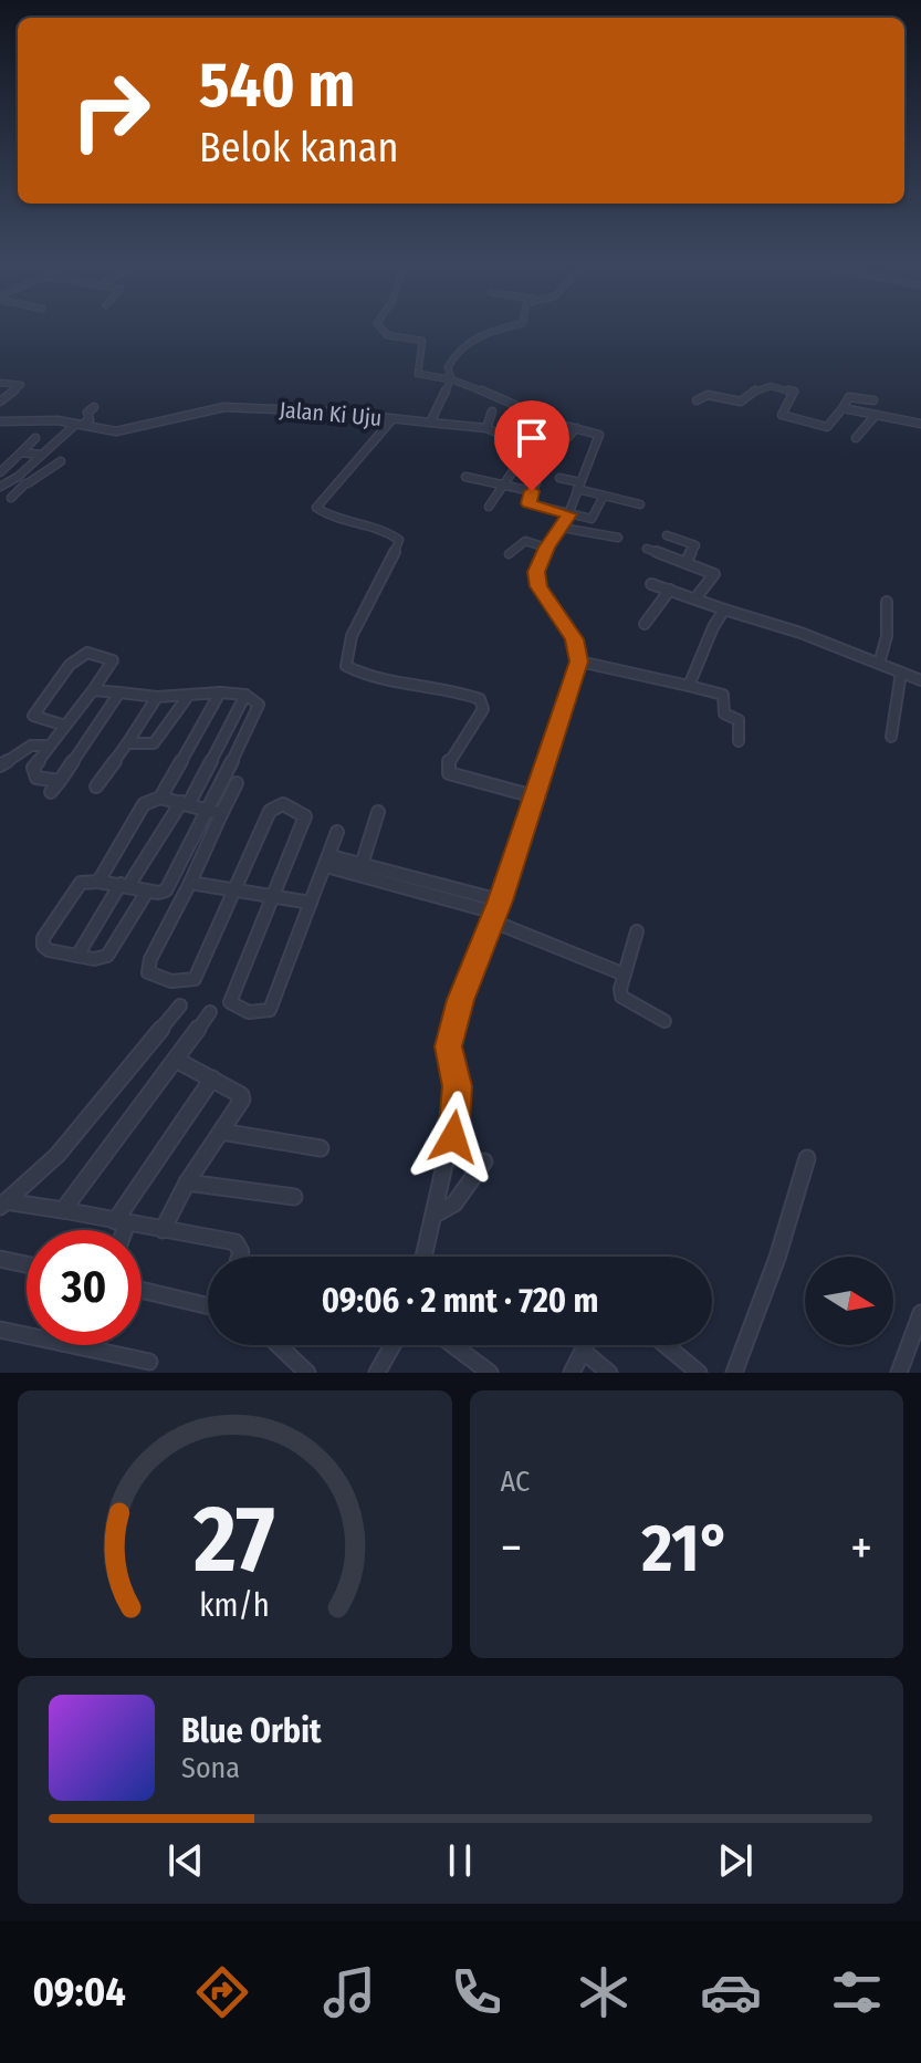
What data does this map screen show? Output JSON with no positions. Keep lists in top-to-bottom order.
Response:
{
  "streets": {
    "street": ["Jalan Ki Uju"]
  },
  "north": "right",
  "page": {
    "turn": ["540 m", "Belok kanan"],
    "limit": "30",
    "trip": "09:06 · 2 mnt · 720 m",
    "tile": "AC",
    "heat": ["−", "21°", "+"],
    "song": ["Blue Orbit", "Sona"],
    "tabs": "09:04",
    "gauge": ["27", "km/h"]
  }
}
